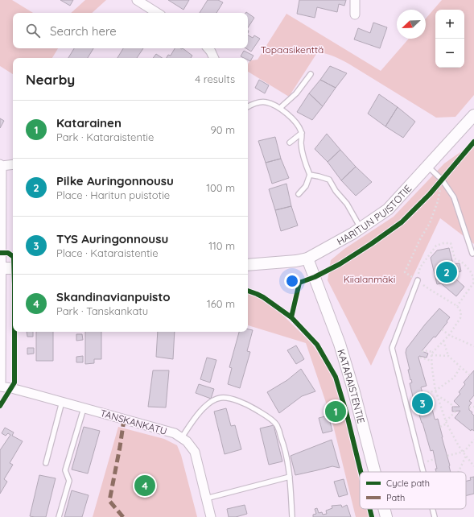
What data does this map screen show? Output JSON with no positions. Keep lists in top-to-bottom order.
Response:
{
  "streets": {
    "street": ["HARITUN PUISTOTIE", "KATARAISTENTIE", "TANSKANKATU"]
  },
  "crossings": [
    ["HARITUN PUISTOTIE", "KATARAISTENTIE"]
  ],
  "parks": ["Topaasikenttä", "Kiialanmäki"],
  "legend": ["Cycle path", "Path"],
  "north": "bottom left",
  "page": {
    "map_buttons": ["+", "−"],
    "search": "Search here",
    "heading": ["Nearby", "4 results"],
    "list": [
      {
        "mark": "1",
        "name": "Katarainen",
        "note": "Park · Kataraistentie",
        "value": "90 m"
      },
      {
        "mark": "2",
        "name": "Pilke Auringonnousu",
        "note": "Place · Haritun puistotie",
        "value": "100 m"
      },
      {
        "mark": "3",
        "name": "TYS Auringonnousu",
        "note": "Place · Kataraistentie",
        "value": "110 m"
      },
      {
        "mark": "4",
        "name": "Skandinavianpuisto",
        "note": "Park · Tanskankatu",
        "value": "160 m"
      }
    ],
    "pins": [
      "2",
      "3",
      "1",
      "4"
    ]
  }
}
